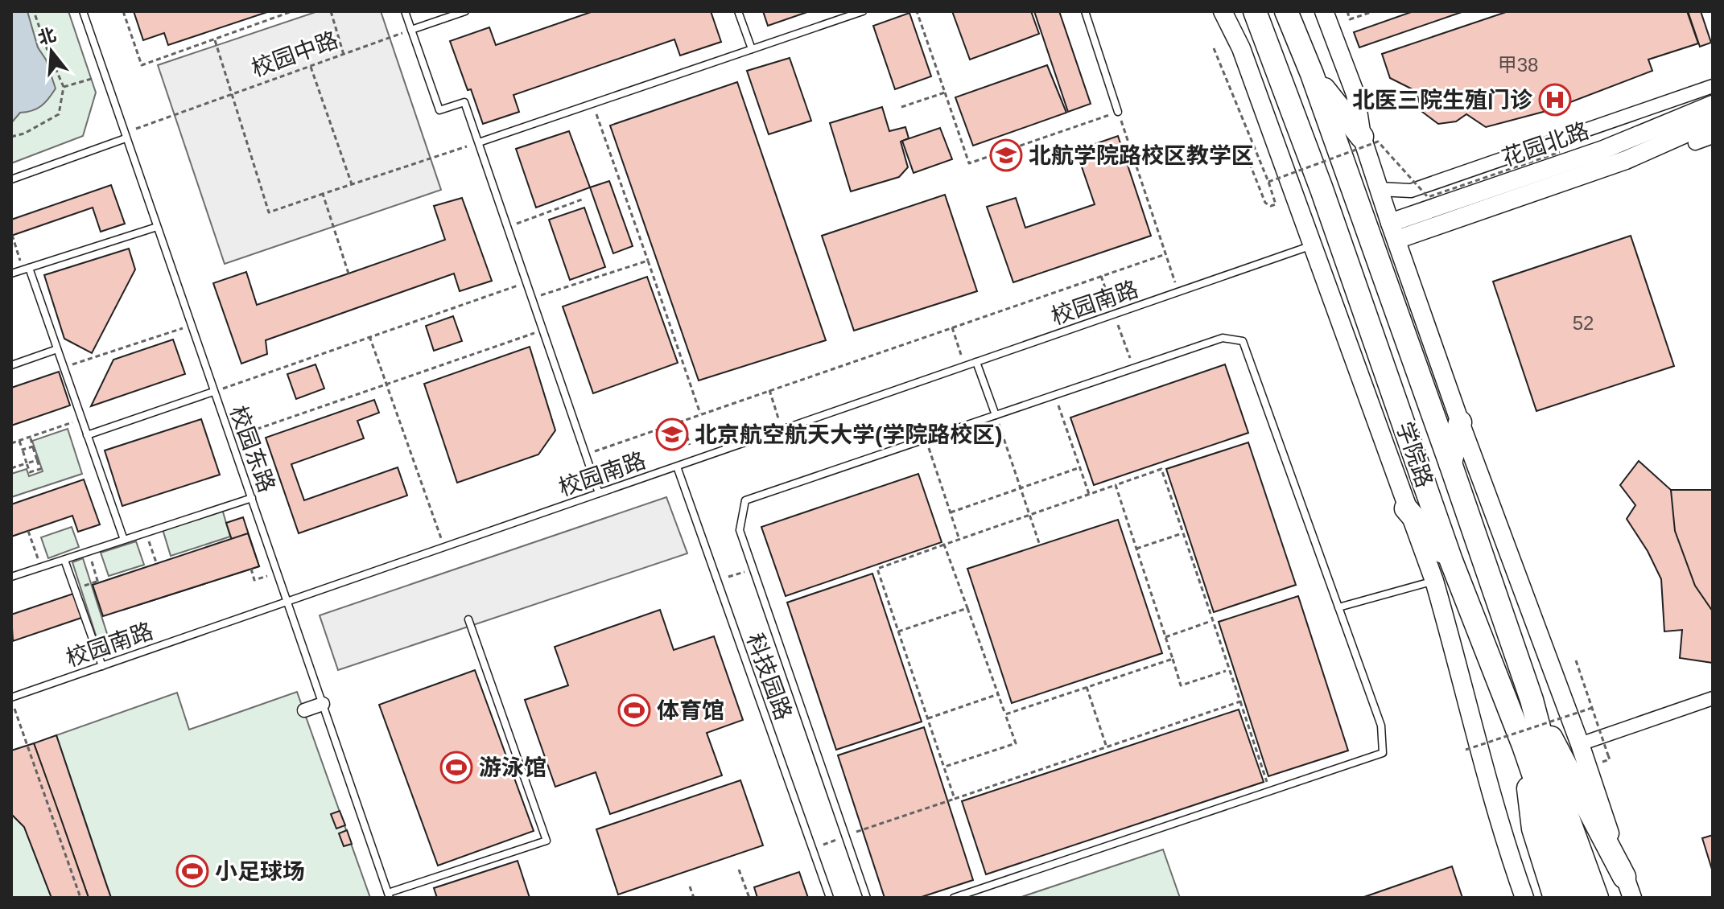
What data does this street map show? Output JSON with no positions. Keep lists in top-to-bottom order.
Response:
{
  "streets": {
    "highway": ["学院路"],
    "street": ["花园北路"],
    "lane": ["校园南路", "校园东路", "科技园路"],
    "path": ["校园中路"]
  },
  "crossings": [
    ["校园南路", "校园东路"],
    ["校园南路", "学院路"],
    ["校园南路", "科技园路"]
  ],
  "places": {
    "hospital": ["北医三院生殖门诊"],
    "school or university": ["北航学院路校区教学区", "北京航空航天大学(学院路校区)"],
    "sports": ["体育馆", "游泳馆", "小足球场"]
  },
  "house_numbers": ["甲38", "52"],
  "north": "top"
}
